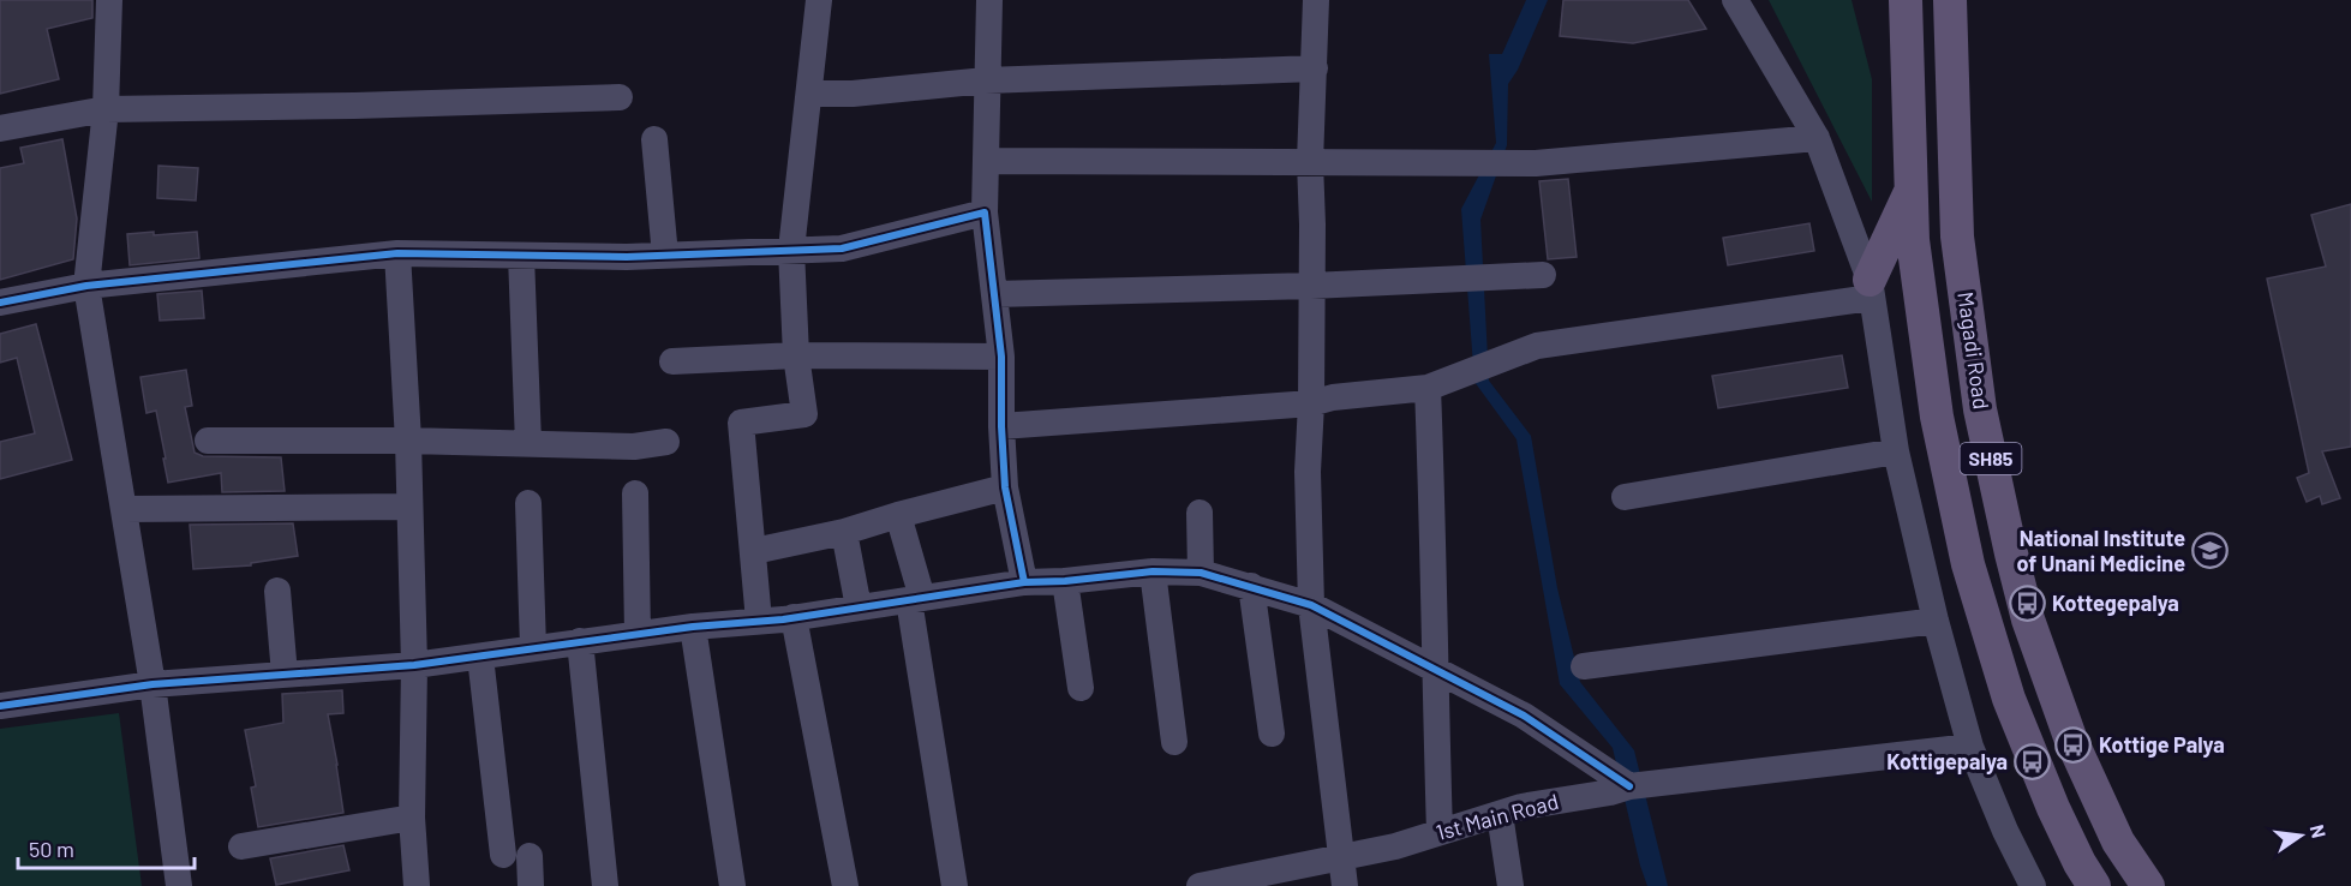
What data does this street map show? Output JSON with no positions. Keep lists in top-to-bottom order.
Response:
{
  "streets": {
    "main road": ["Magadi Road", "SH85"],
    "street": ["1st Main Road"]
  },
  "places": {
    "school or university": ["National Institute of Unani Medicine"],
    "bus stop": ["Kottegepalya", "Kottige Palya", "Kottigepalya"]
  },
  "scale_bar": "50 m",
  "north": "right"
}
